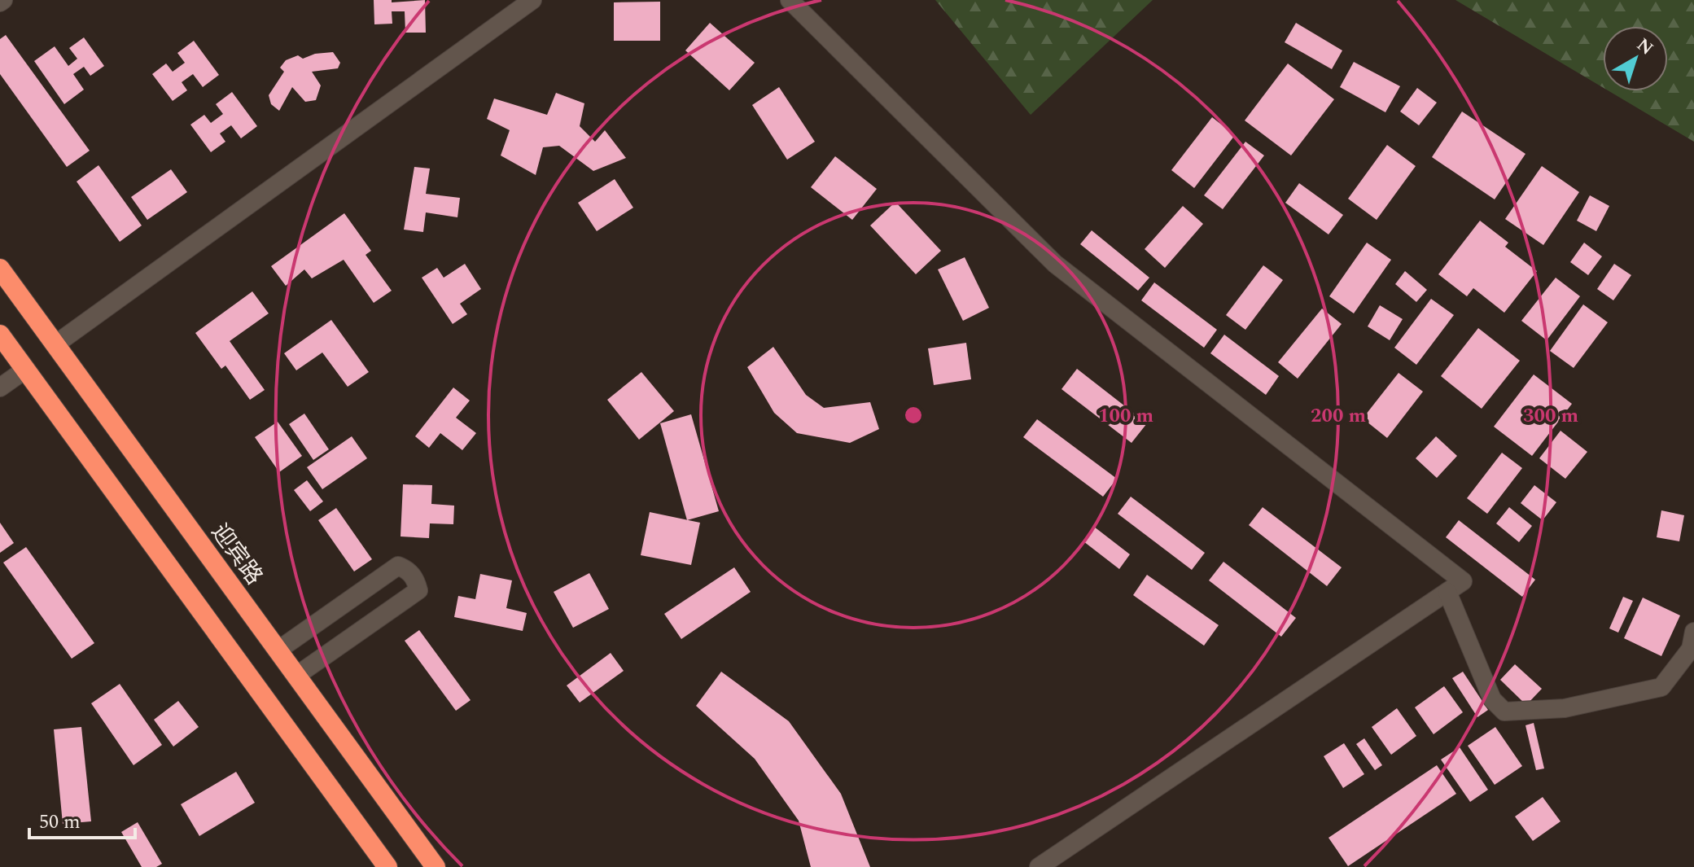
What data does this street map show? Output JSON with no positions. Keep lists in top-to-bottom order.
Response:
{
  "streets": {
    "highway": ["迎宾路"]
  },
  "scale_bar": "50 m",
  "north": "top right",
  "rings": ["100 m", "200 m", "300 m"]
}
